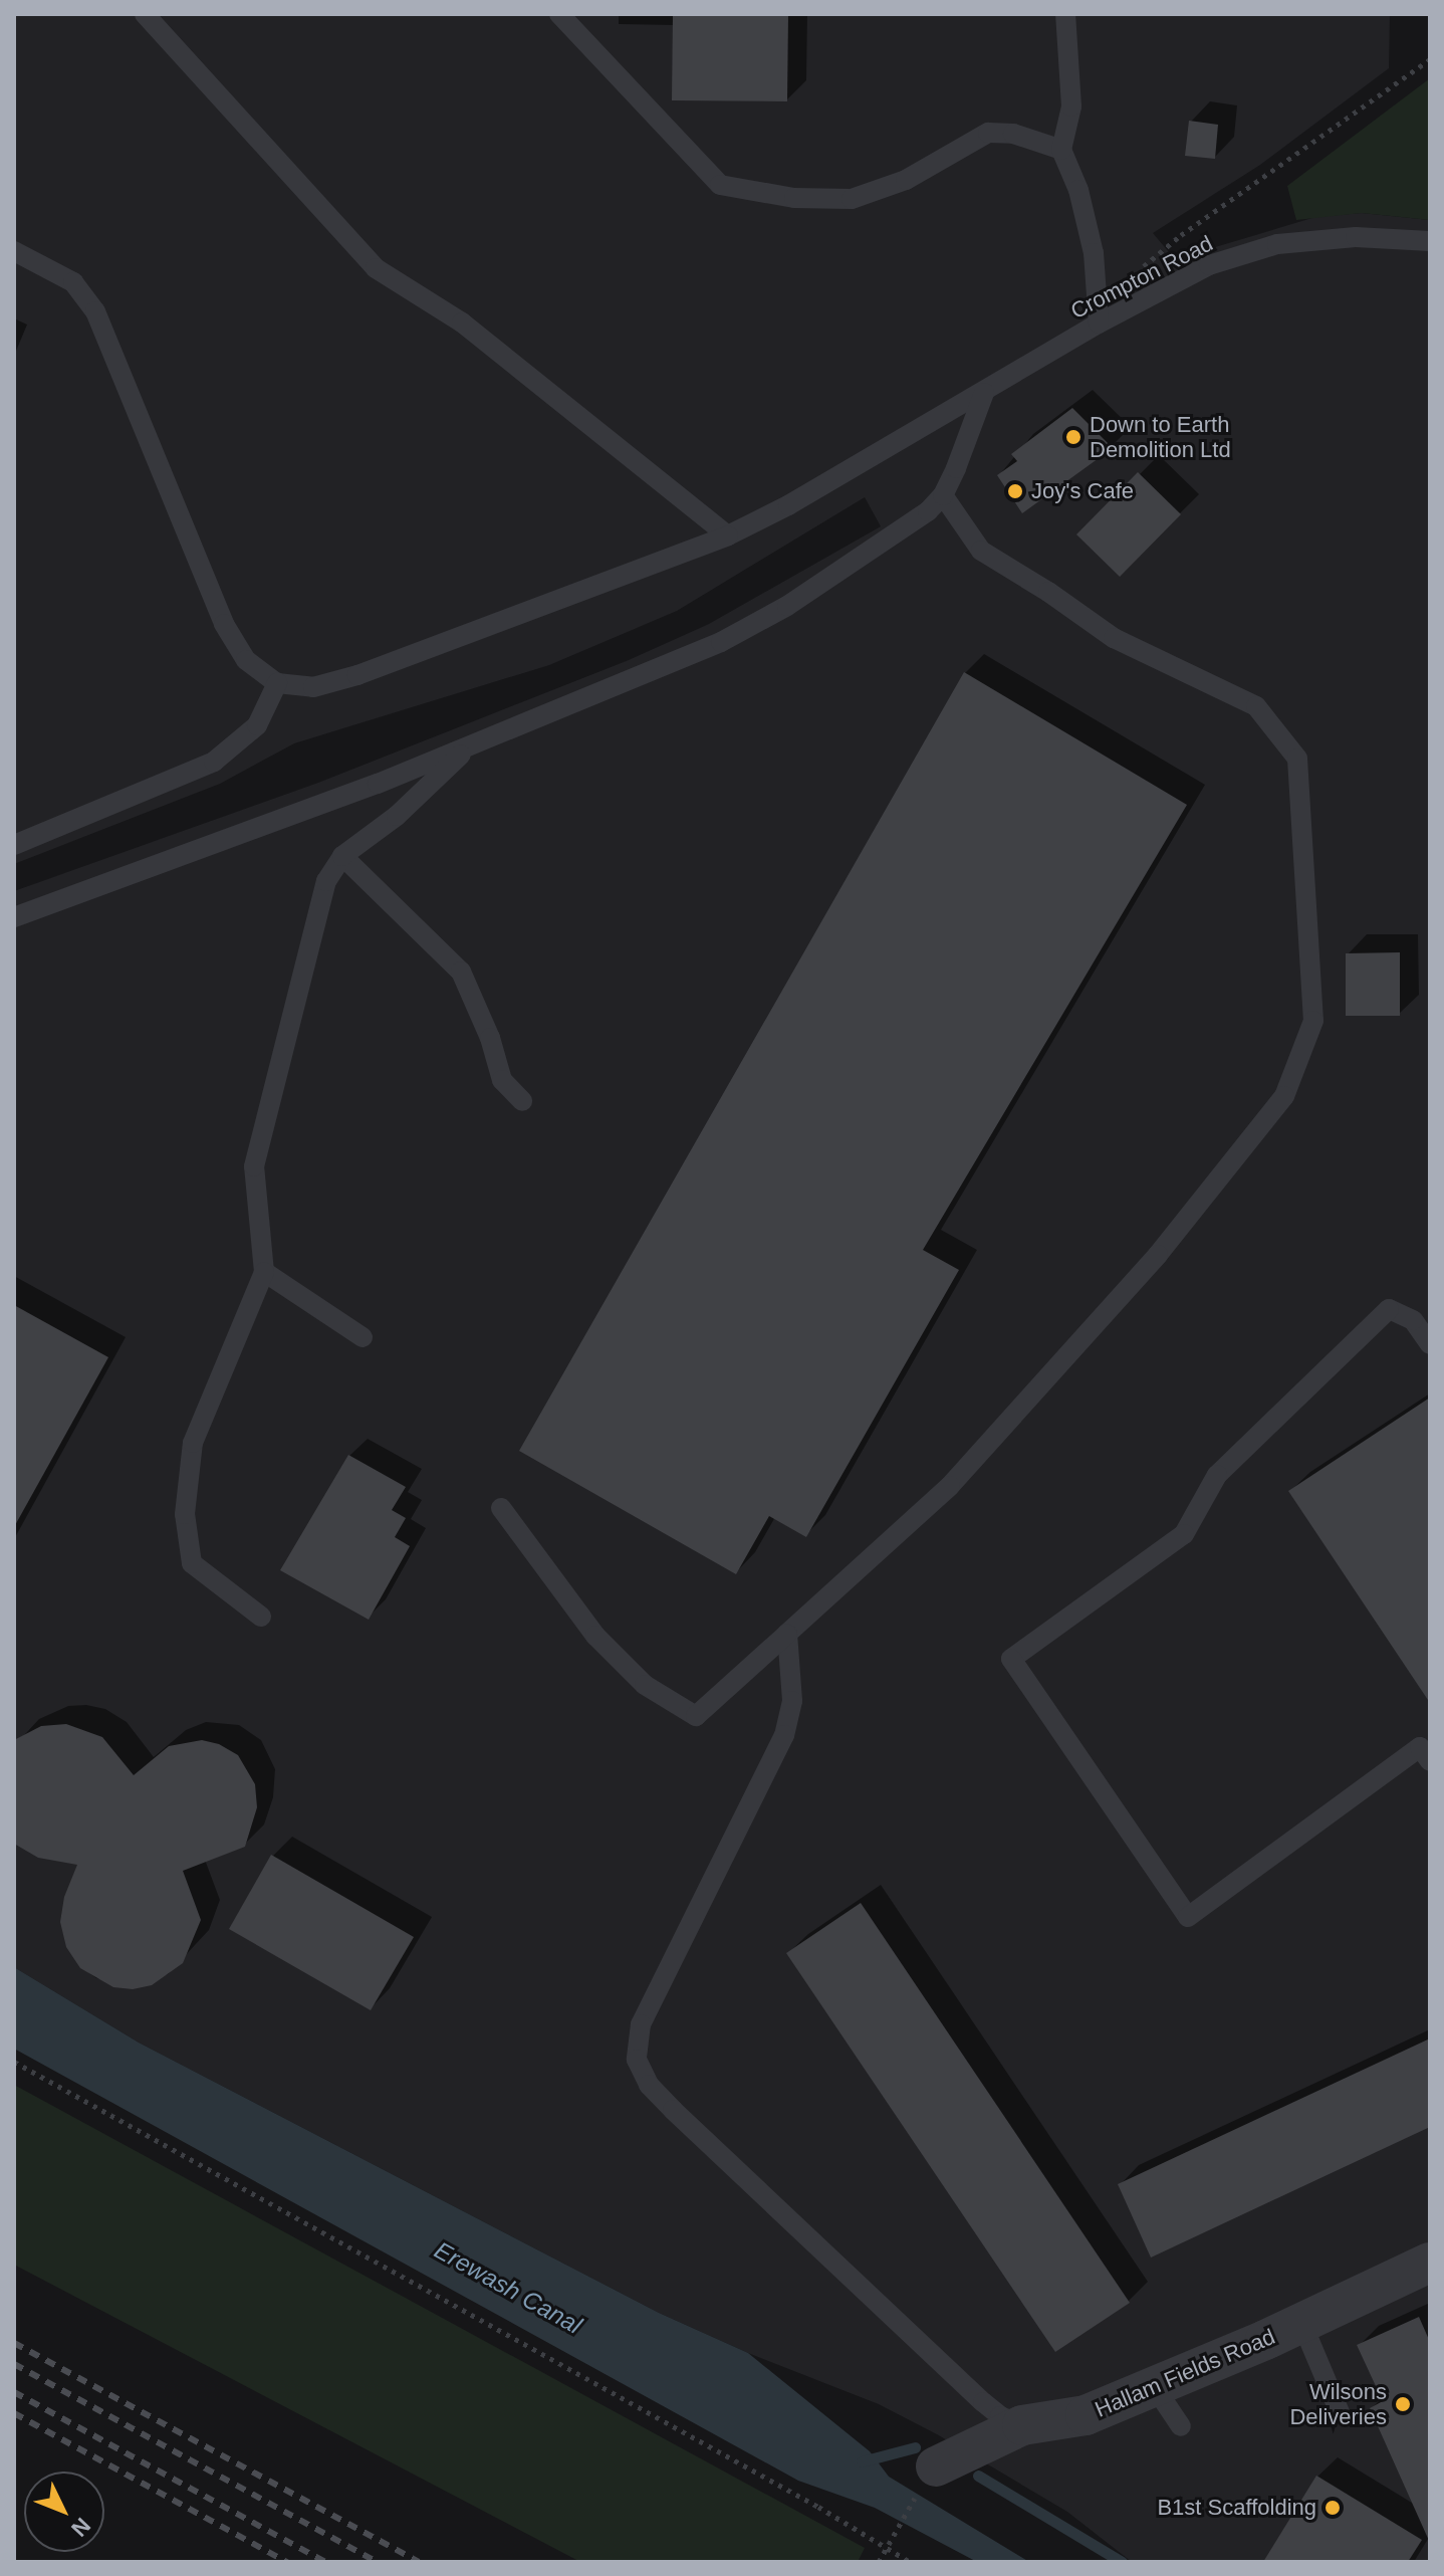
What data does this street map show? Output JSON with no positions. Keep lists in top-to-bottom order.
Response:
{
  "streets": {
    "street": ["Hallam Fields Road"],
    "lane": ["Crompton Road"]
  },
  "water": ["Erewash Canal"],
  "places": [
    "Down to Earth Demolition Ltd",
    "Joy's Cafe",
    "Wilsons Deliveries",
    "B1st Scaffolding"
  ],
  "north": "bottom right"
}
